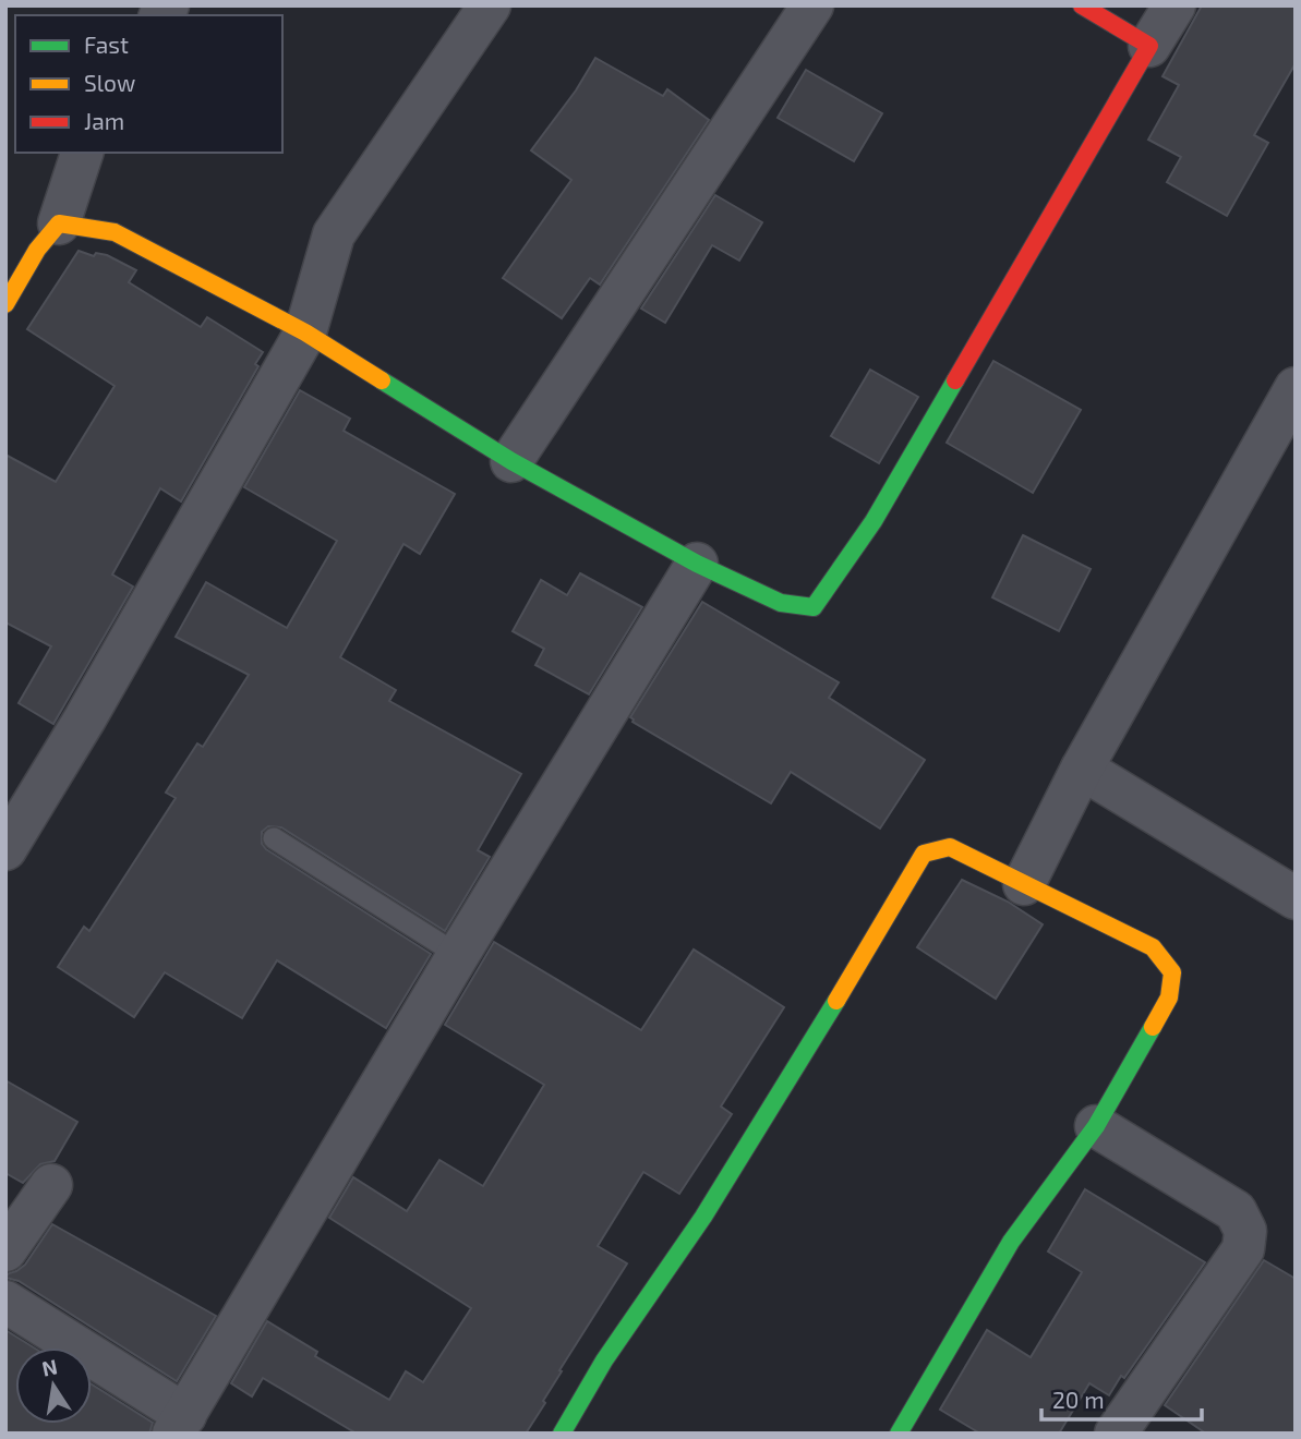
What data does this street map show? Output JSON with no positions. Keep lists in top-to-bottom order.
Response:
{
  "legend": ["Fast", "Slow", "Jam"],
  "scale_bar": "20 m",
  "north": "top"
}
